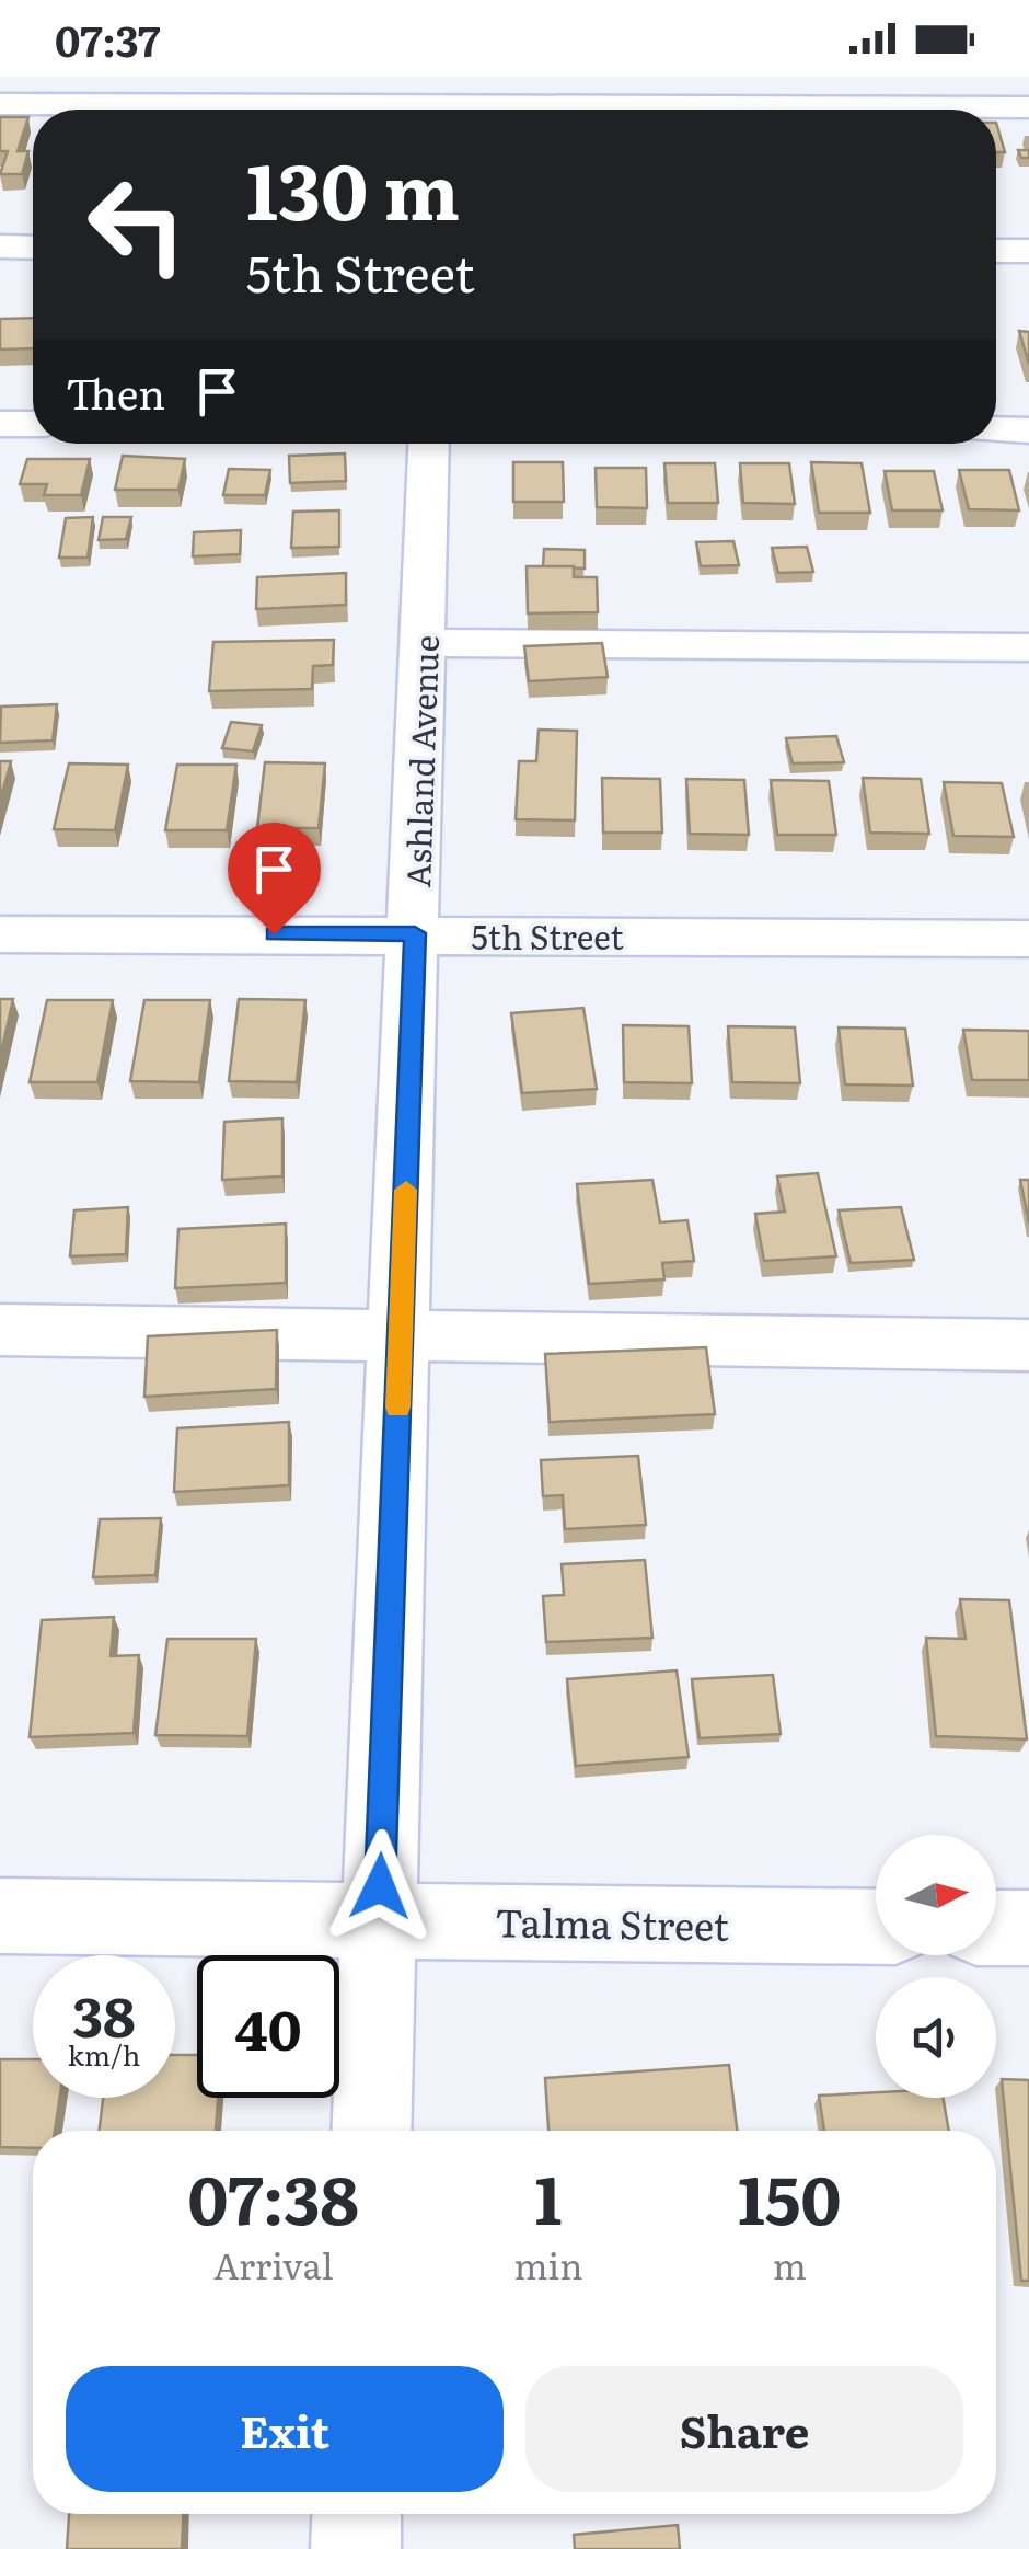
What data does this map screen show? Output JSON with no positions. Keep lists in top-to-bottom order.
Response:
{
  "streets": {
    "street": ["Ashland Avenue", "5th Street", "Talma Street"]
  },
  "crossings": [
    ["Ashland Avenue", "5th Street"],
    ["Ashland Avenue", "Talma Street"]
  ],
  "north": "right",
  "page": {
    "status": "07:37",
    "turn": ["130 m", "5th Street"],
    "then": "Then",
    "speed": "38 km/h",
    "limit": "40",
    "eta": [
      "07:38",
      "Arrival",
      "1",
      "min",
      "150",
      "m"
    ],
    "buttons": ["Exit", "Share"]
  }
}
